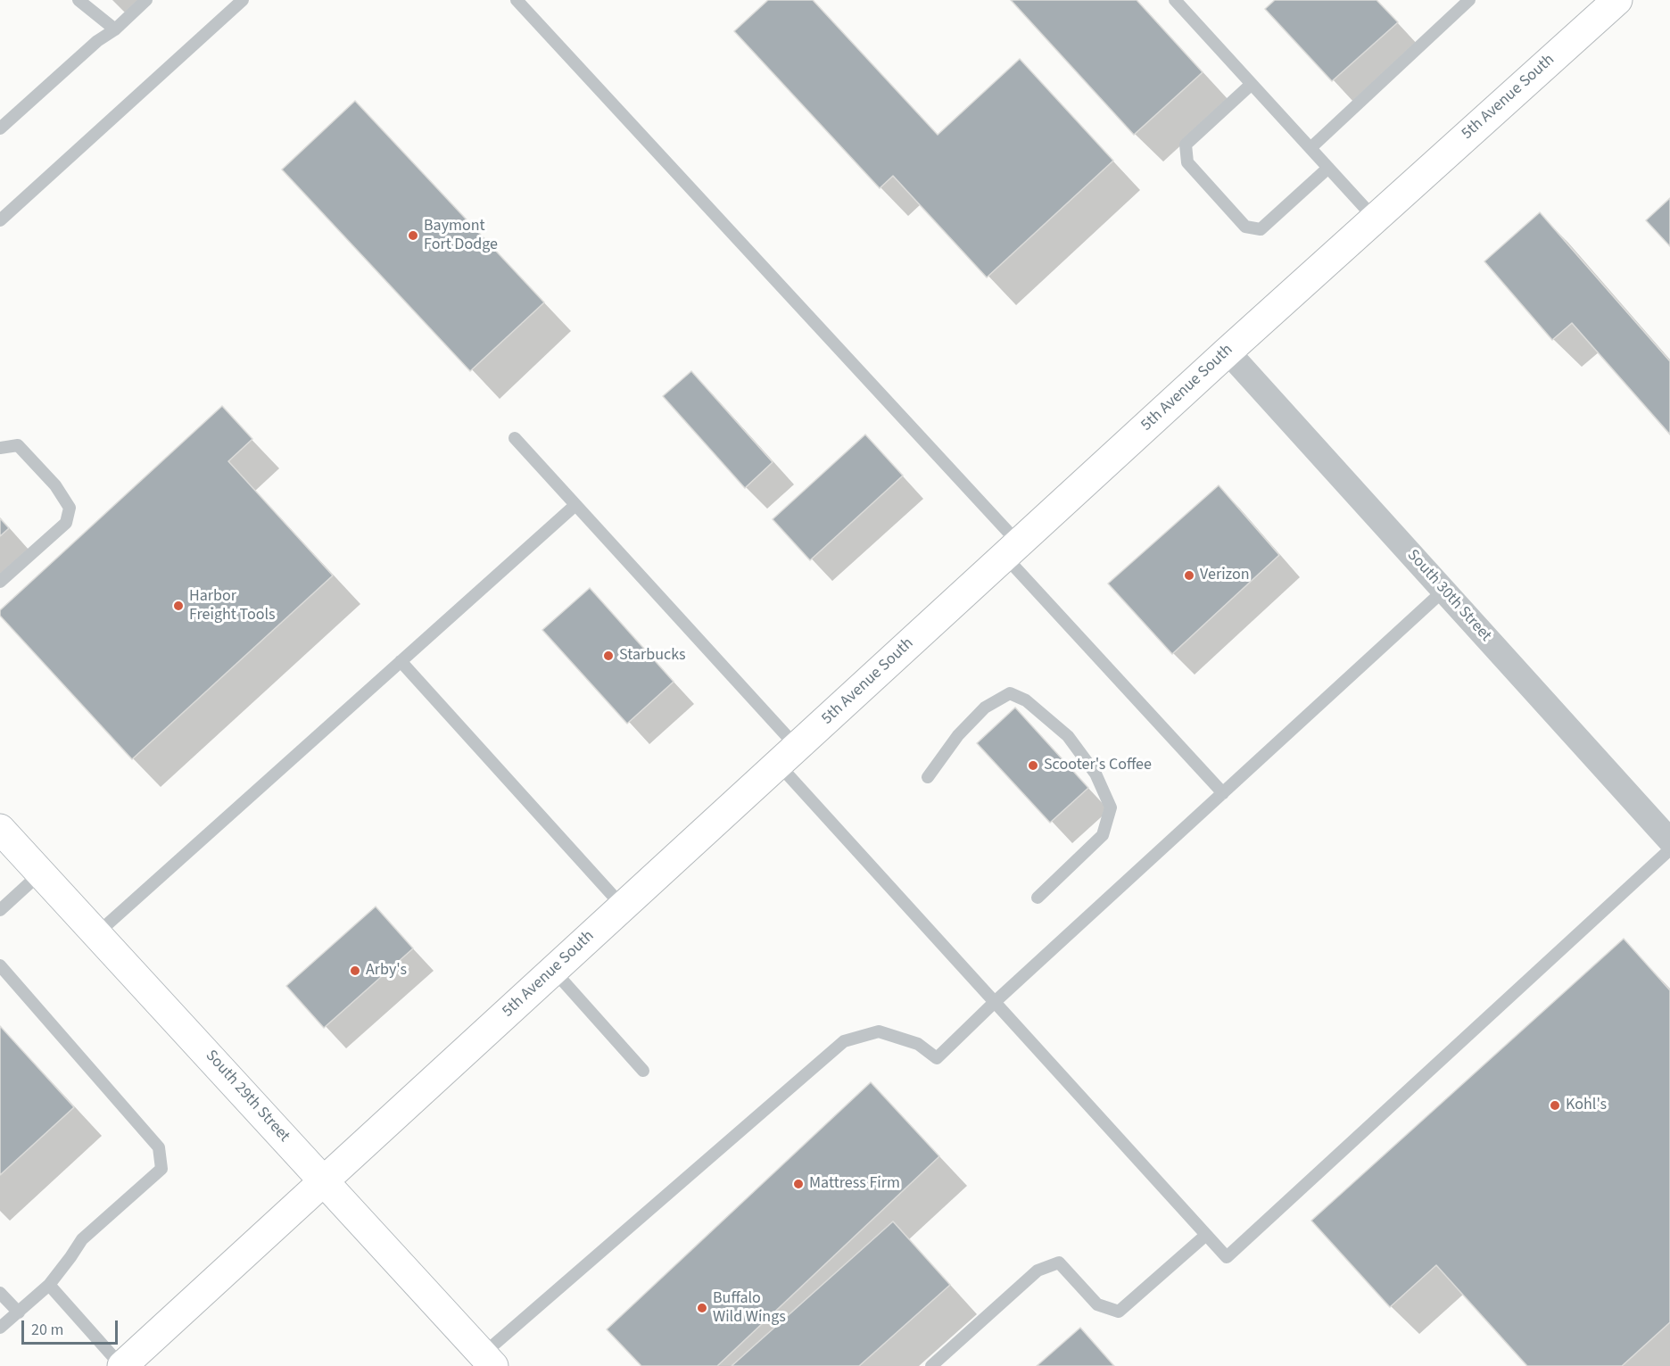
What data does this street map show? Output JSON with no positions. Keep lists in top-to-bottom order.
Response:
{
  "streets": {
    "main road": ["5th Avenue South", "South 29th Street"],
    "street": ["South 30th Street"]
  },
  "crossings": [
    ["5th Avenue South", "South 30th Street"],
    ["5th Avenue South", "South 29th Street"]
  ],
  "places": [
    "Baymont Fort Dodge",
    "Verizon",
    "Harbor Freight Tools",
    "Starbucks",
    "Scooter's Coffee",
    "Arby's",
    "Kohl's",
    "Mattress Firm",
    "Buffalo Wild Wings"
  ],
  "scale_bar": "20 m"
}
